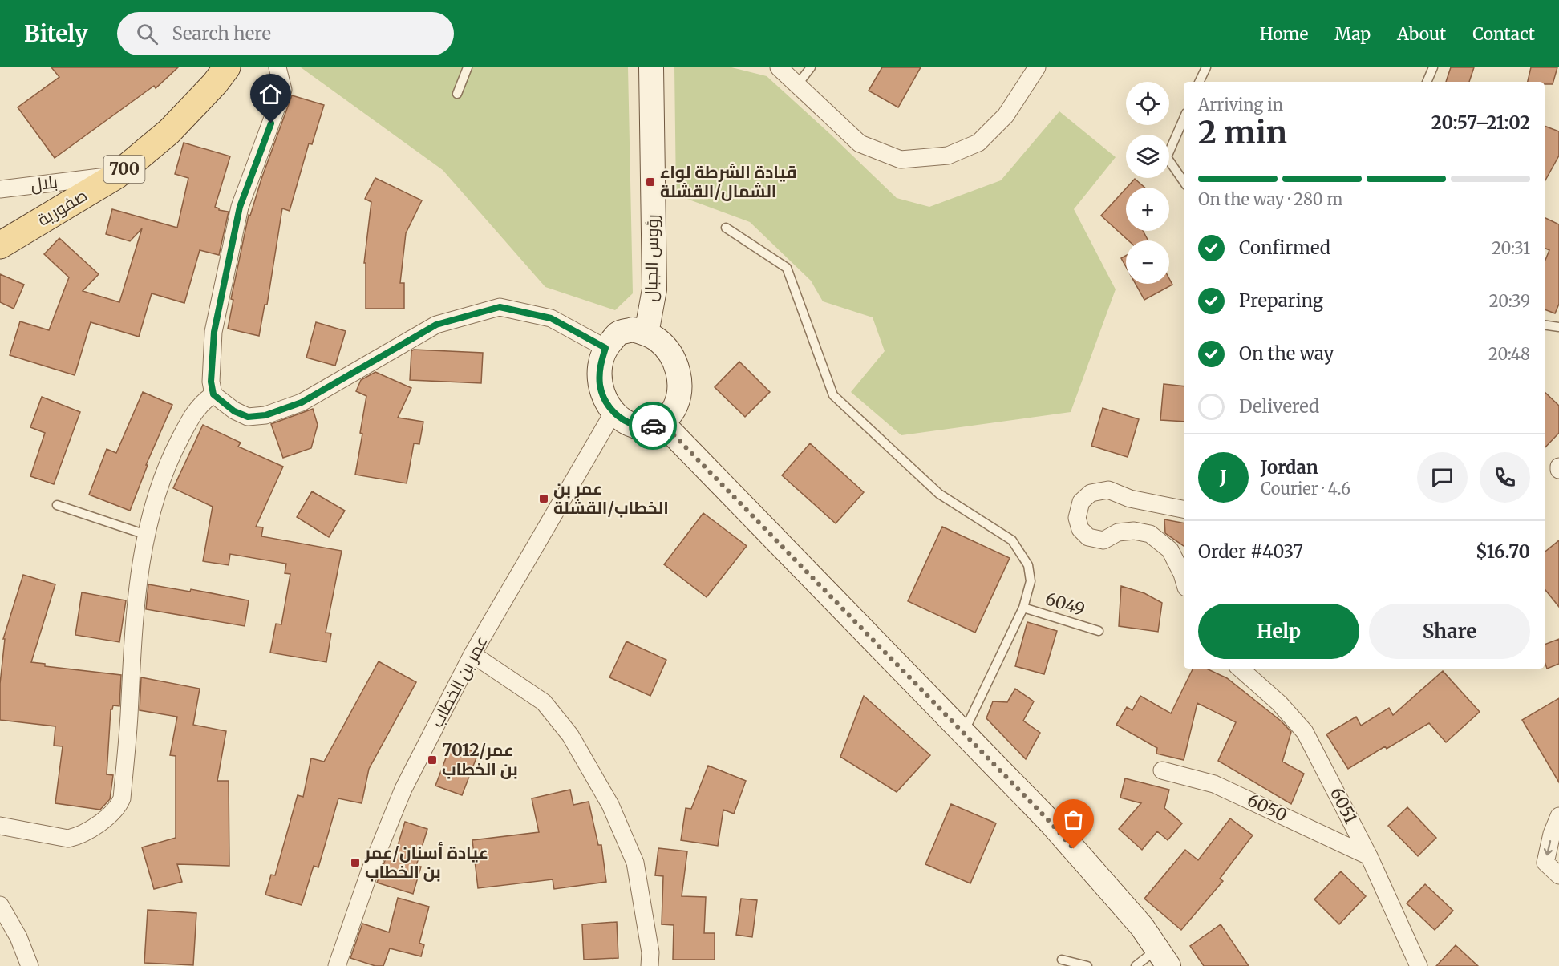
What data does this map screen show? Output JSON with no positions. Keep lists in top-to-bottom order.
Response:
{
  "streets": {
    "main road": ["700", "صفورية"],
    "street": [
      "بلال",
      "رؤوس الجبال",
      "عمر بن الخطاب",
      "6051",
      "6050"
    ],
    "lane": ["6049"]
  },
  "crossings": [
    ["بلال", "صفورية"],
    ["رؤوس الجبال", "عمر بن الخطاب"],
    ["6051", "6050"]
  ],
  "places": {
    "transit": [
      "قيادة الشرطة لواء الشمال/القشلة",
      "عمر بن الخطاب/القشلة",
      "7012/عمر بن الخطاب",
      "عيادة أسنان/عمر بن الخطاب"
    ]
  },
  "page": {
    "header": "Bitely",
    "search": "Search here",
    "nav": [
      "Home",
      "Map",
      "About",
      "Contact"
    ],
    "map_buttons": ["+", "−"],
    "heading": ["2 min", "Arriving in", "20:57–21:02"],
    "panel": [
      "Jordan",
      "Courier · 4.6",
      "Order #4037",
      "$16.70"
    ],
    "bar": "On the way · 280 m",
    "list": [
      ["Confirmed", "20:31"],
      ["Preparing", "20:39"],
      ["On the way", "20:48"],
      "Delivered"
    ],
    "round": "J",
    "buttons": ["Help", "Share"]
  }
}
